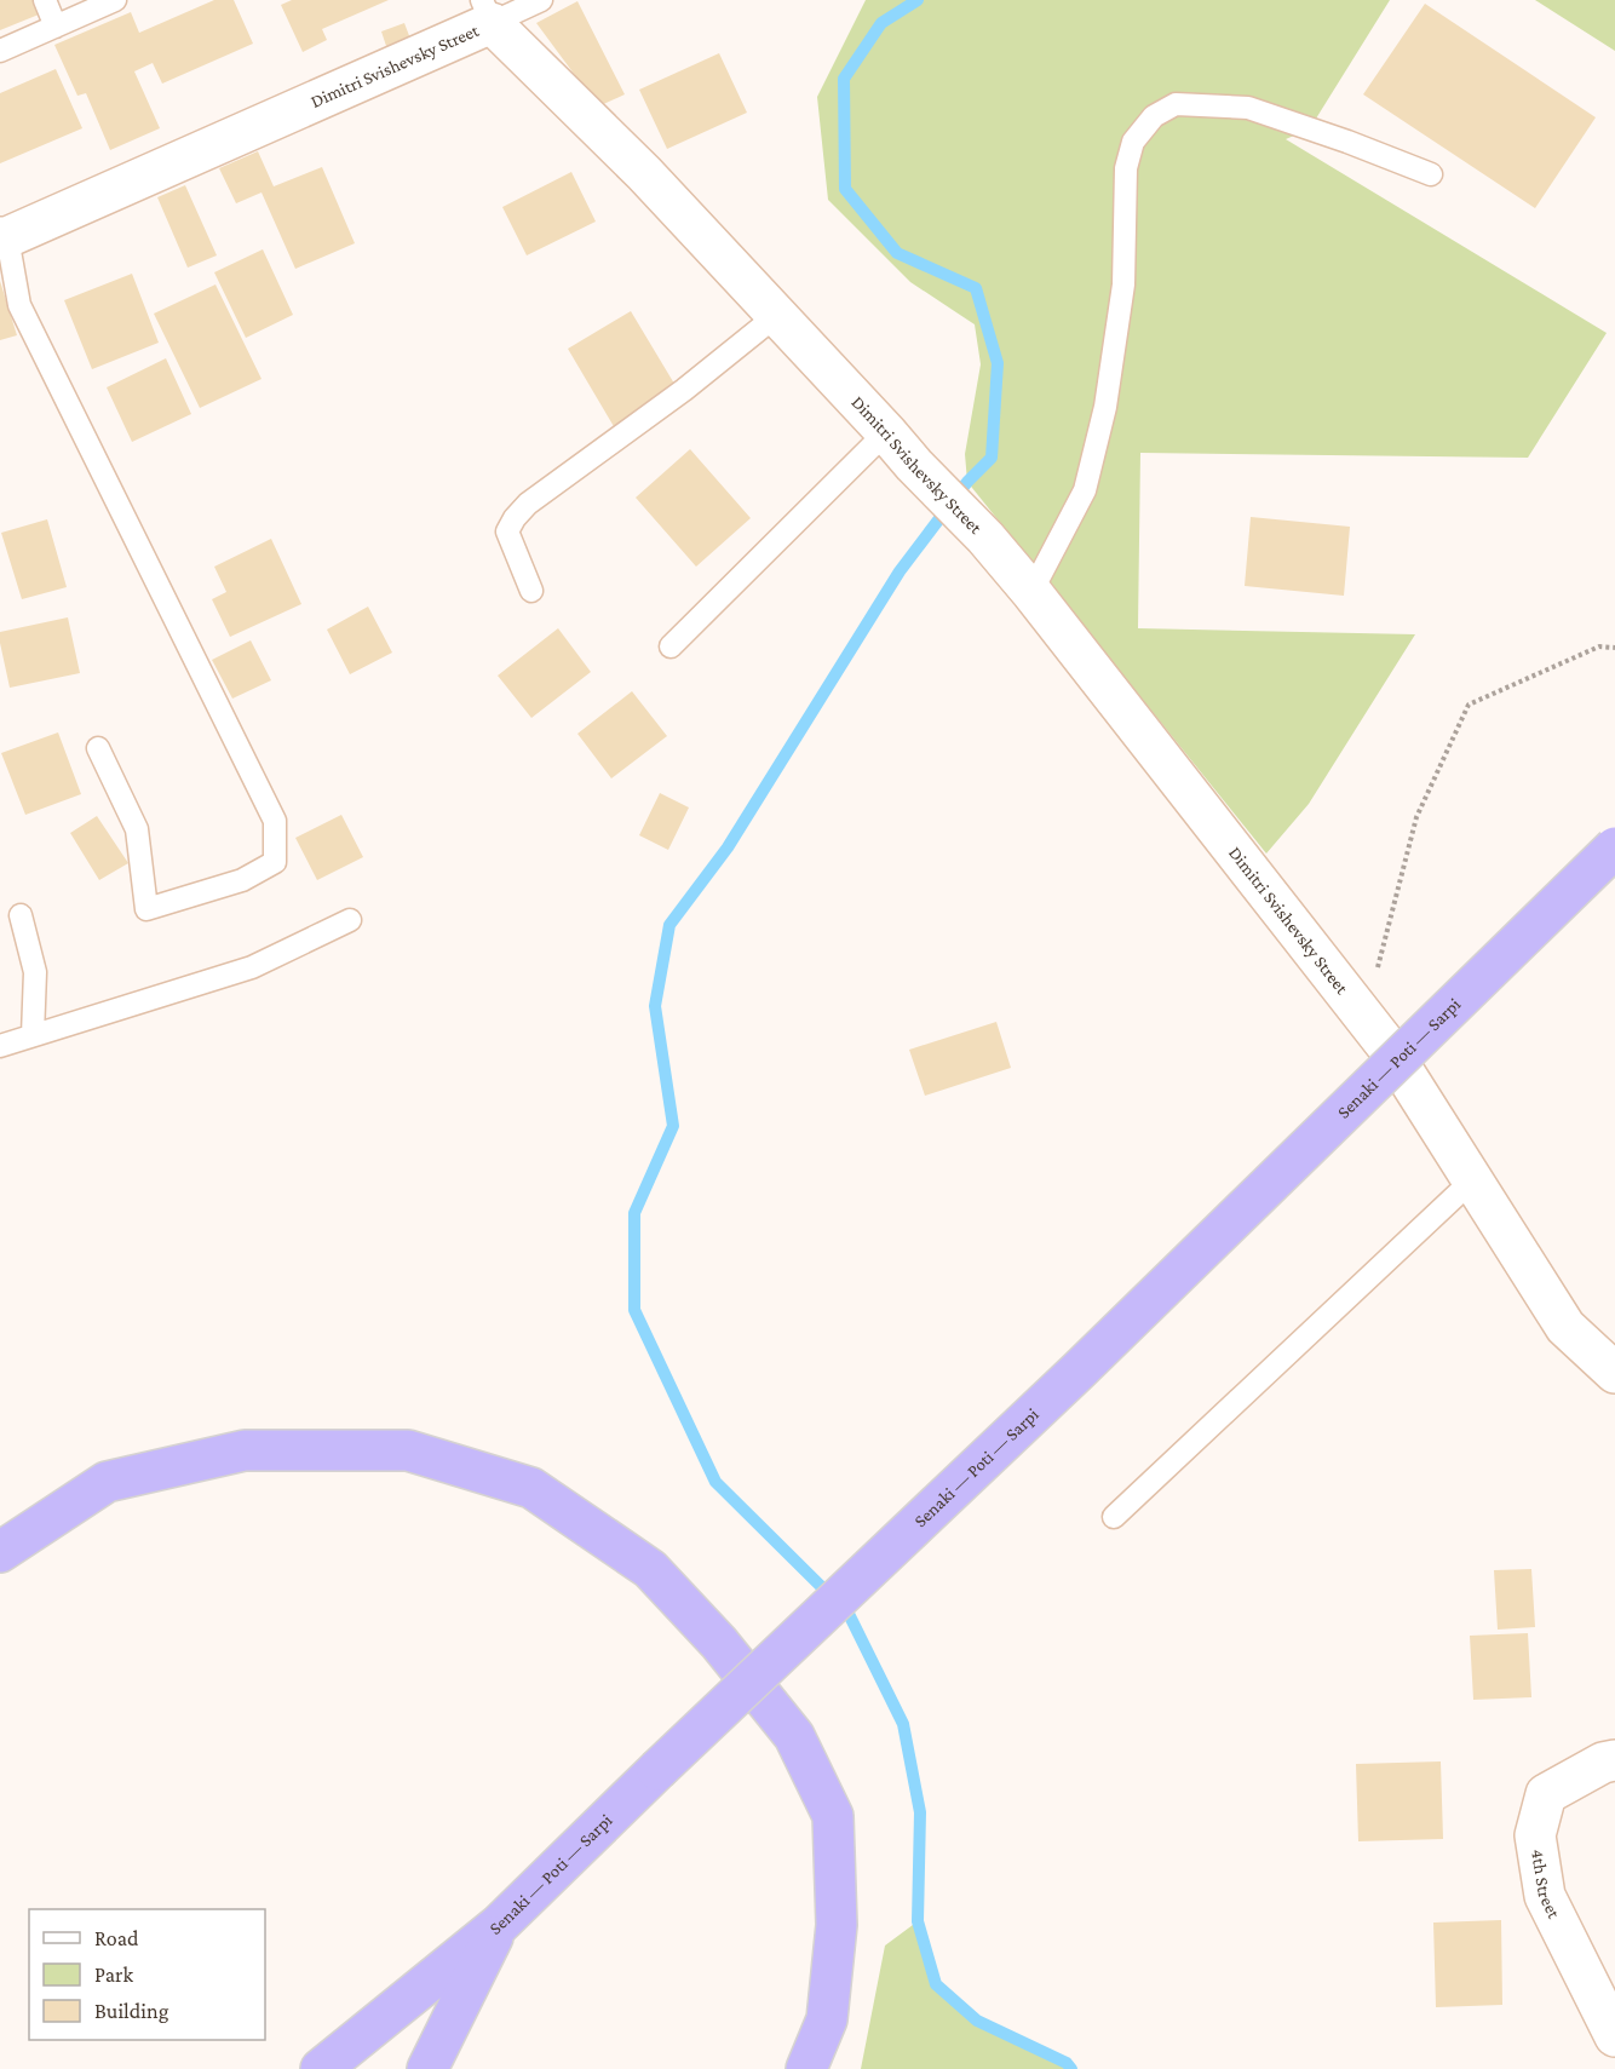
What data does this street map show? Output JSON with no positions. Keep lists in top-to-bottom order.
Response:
{
  "streets": {
    "highway": ["Senaki — Poti — Sarpi"],
    "street": ["Dimitri Svishevsky Street", "4th Street"]
  },
  "legend": ["Road", "Park", "Building"]
}
